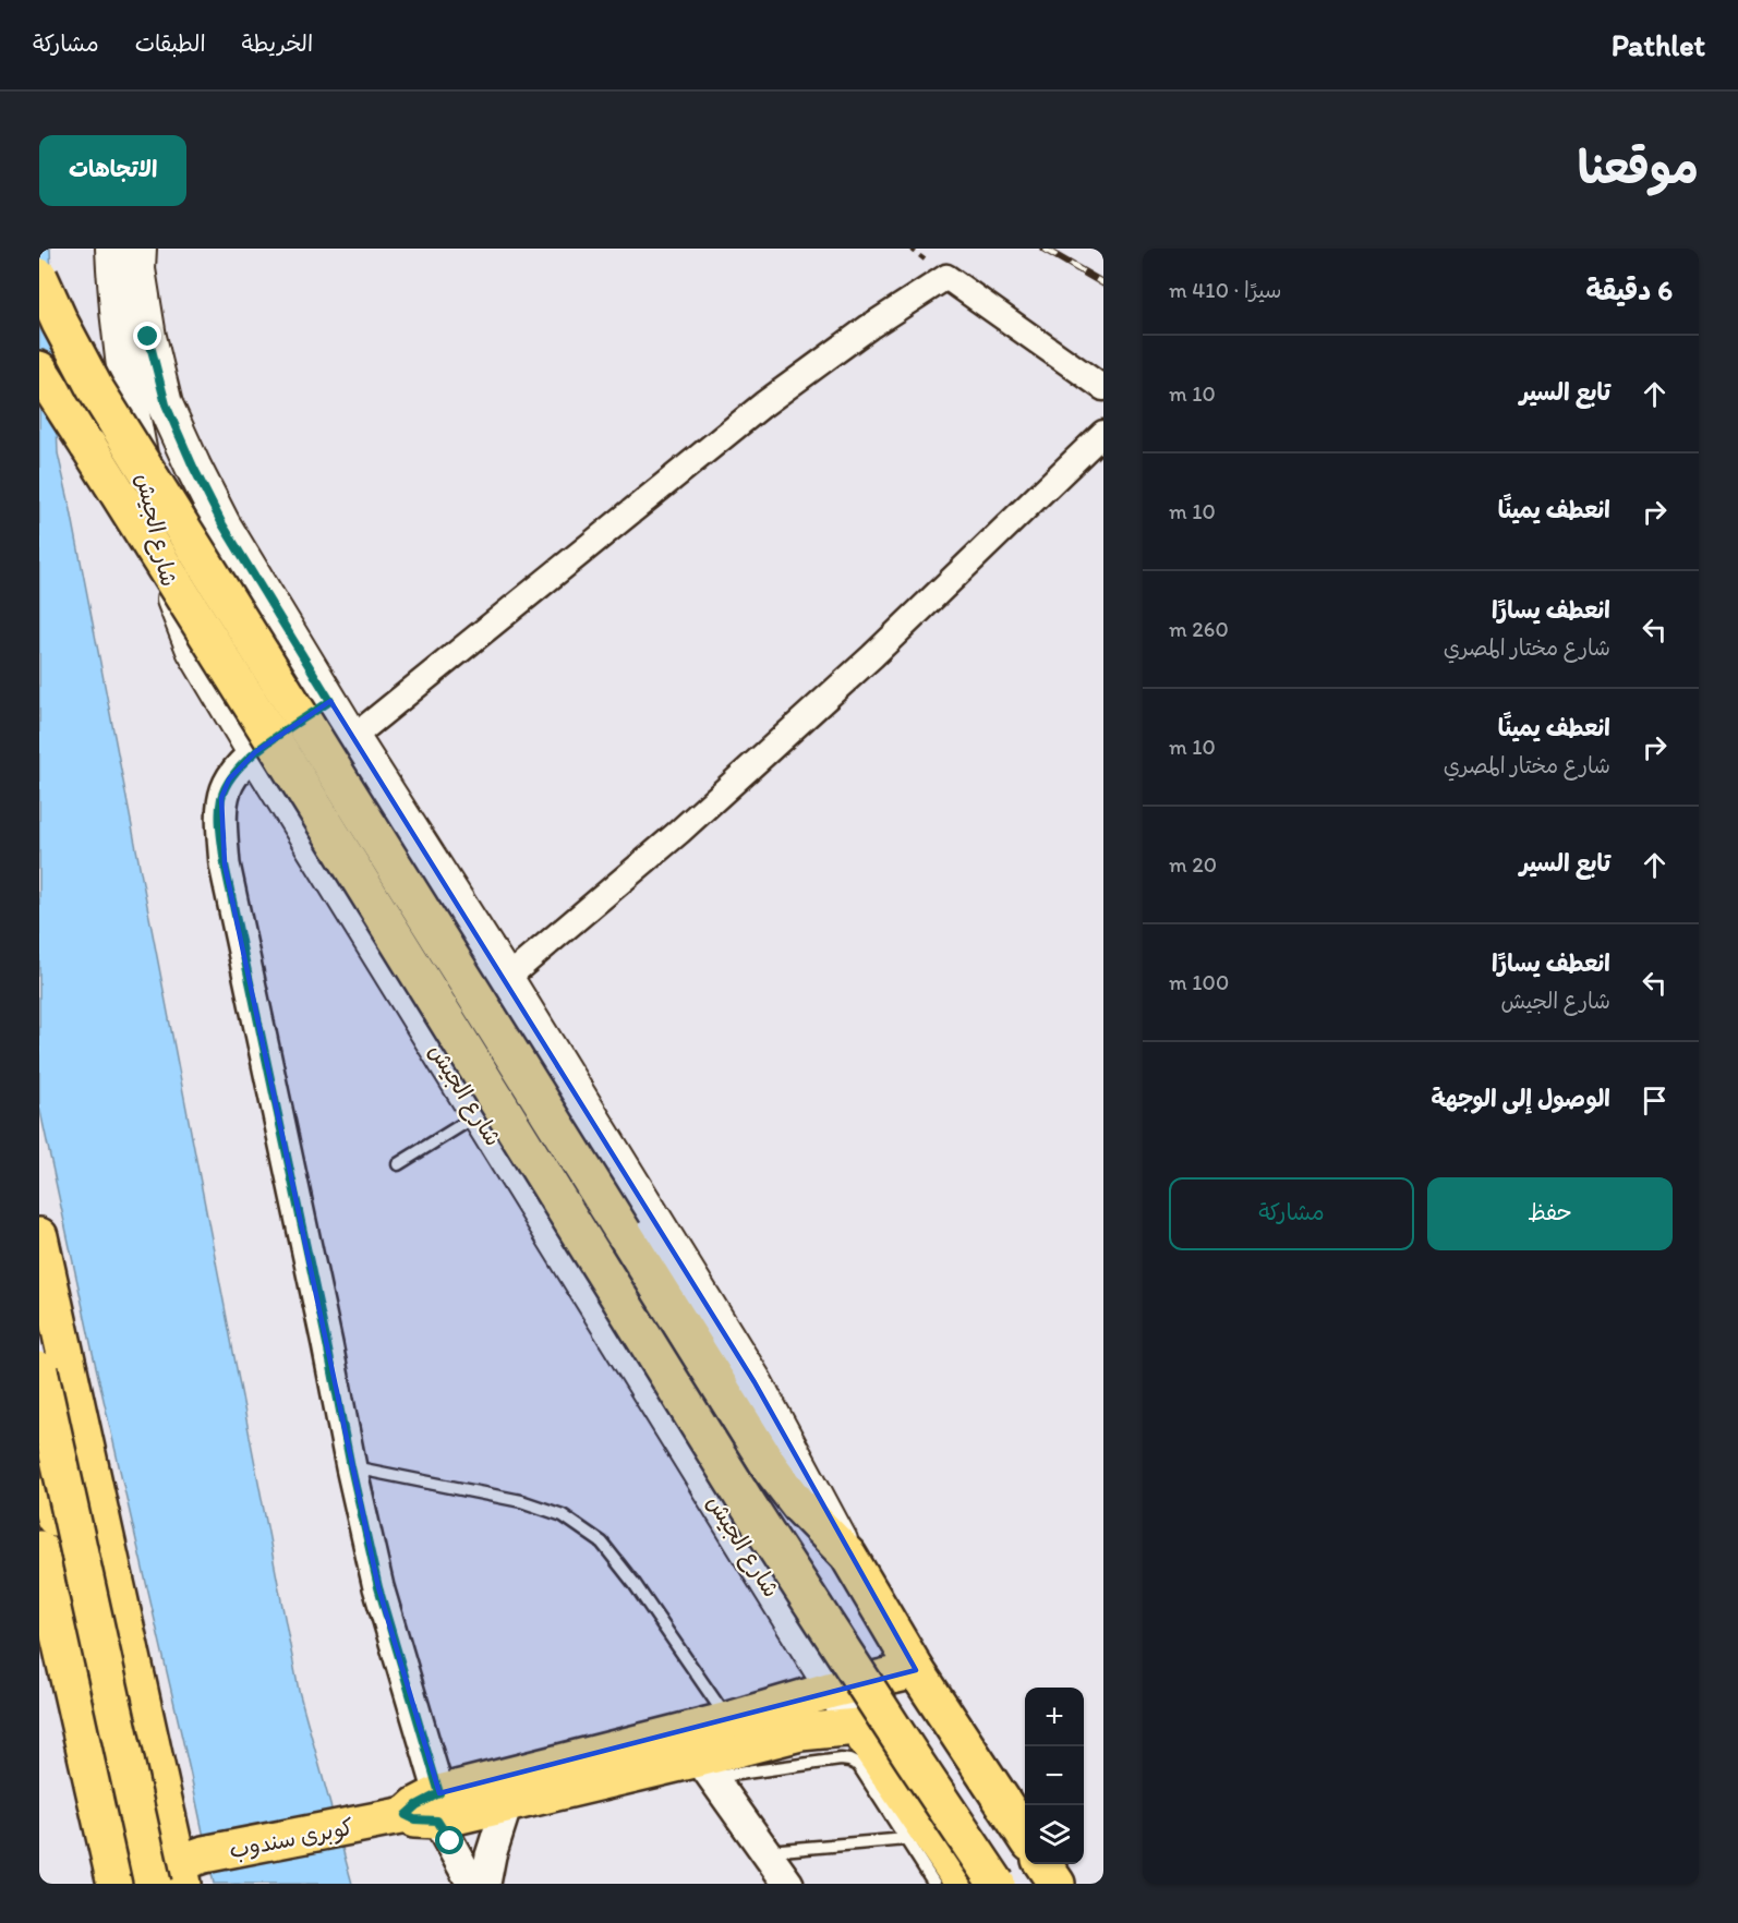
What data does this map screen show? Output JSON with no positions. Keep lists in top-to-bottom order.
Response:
{
  "streets": {
    "main road": ["شارع الجيش", "كوبرى سندوب"]
  },
  "page": {
    "header": "Pathlet",
    "nav": ["الخريطة", "الطبقات", "مشاركة"],
    "title": "موقعنا",
    "buttons": [
      "الاتجاهات",
      ["حفظ", "مشاركة"]
    ],
    "heading": ["6 دقيقة", "سيرًا · 410 m"],
    "list": [
      ["تابع السير", "10 m"],
      ["انعطف يمينًا", "10 m"],
      ["انعطف يسارًا", "شارع مختار المصري", "260 m"],
      ["انعطف يمينًا", "شارع مختار المصري", "10 m"],
      ["تابع السير", "20 m"],
      ["انعطف يسارًا", "شارع الجيش", "100 m"],
      "الوصول إلى الوجهة"
    ],
    "map_buttons": ["+", "−"]
  }
}
